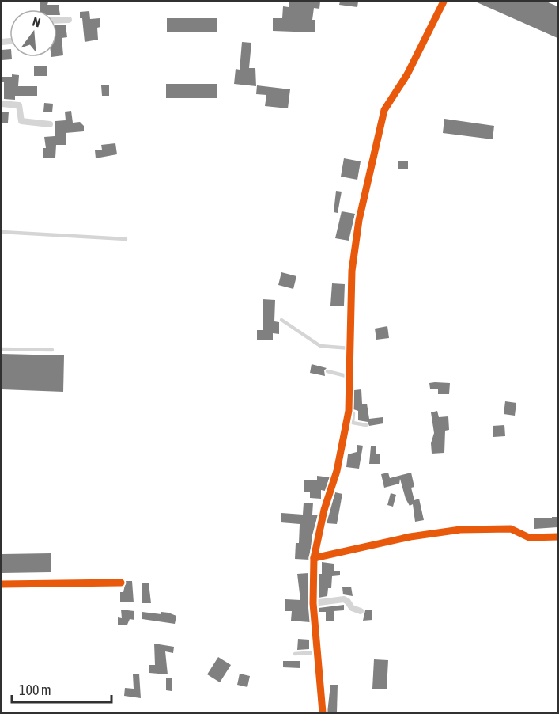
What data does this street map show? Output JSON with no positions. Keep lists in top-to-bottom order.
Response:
{
  "scale_bar": "100 m",
  "north": "top"
}
